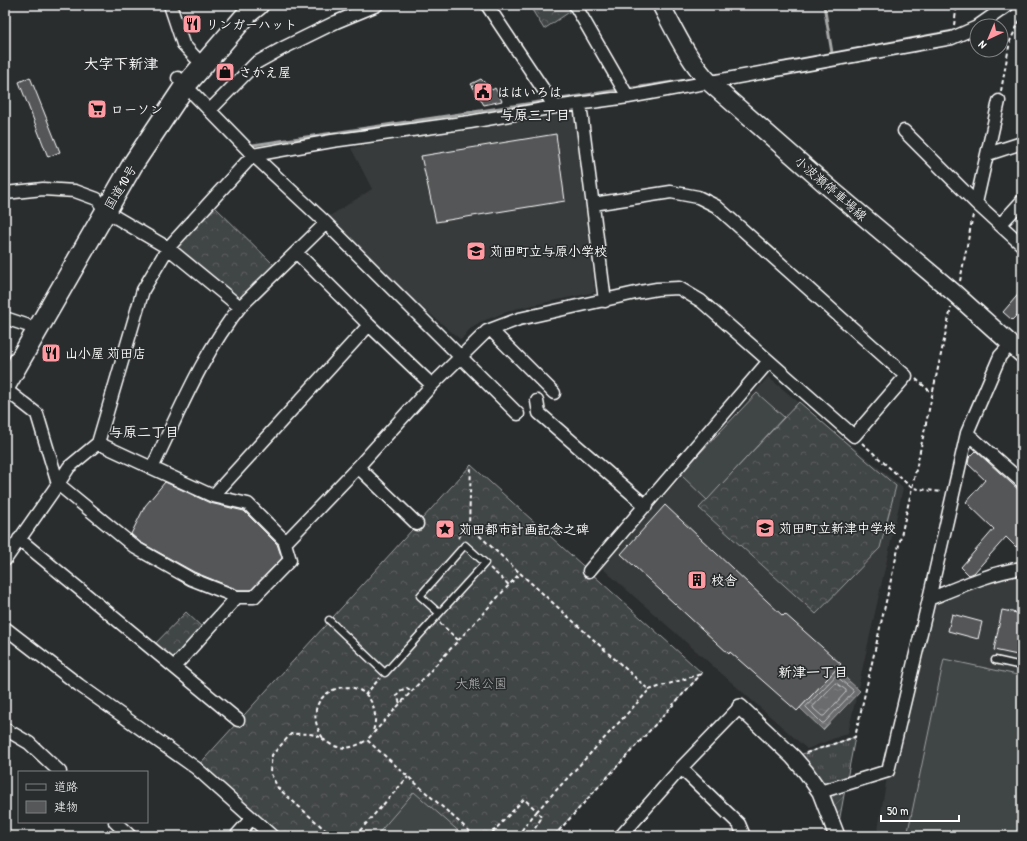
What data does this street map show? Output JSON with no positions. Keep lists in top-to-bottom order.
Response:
{
  "streets": {
    "highway": ["国道10号"],
    "main road": ["小波瀬停車場線"]
  },
  "districts": [
    "大字下新津",
    "与原三丁目",
    "与原二丁目",
    "新津一丁目"
  ],
  "parks": ["大熊公園"],
  "places": {
    "restaurant": ["リンガーハット", "山小屋 苅田店"],
    "shop": ["さかえ屋"],
    "public building": ["ははいろは"],
    "supermarket": ["ローソン"],
    "school or university": ["苅田町立与原小学校", "苅田町立新津中学校"],
    "place": ["苅田都市計画記念之碑"],
    "building": ["校舎"]
  },
  "legend": ["道路", "建物"],
  "scale_bar": "50 m",
  "north": "bottom left"
}
